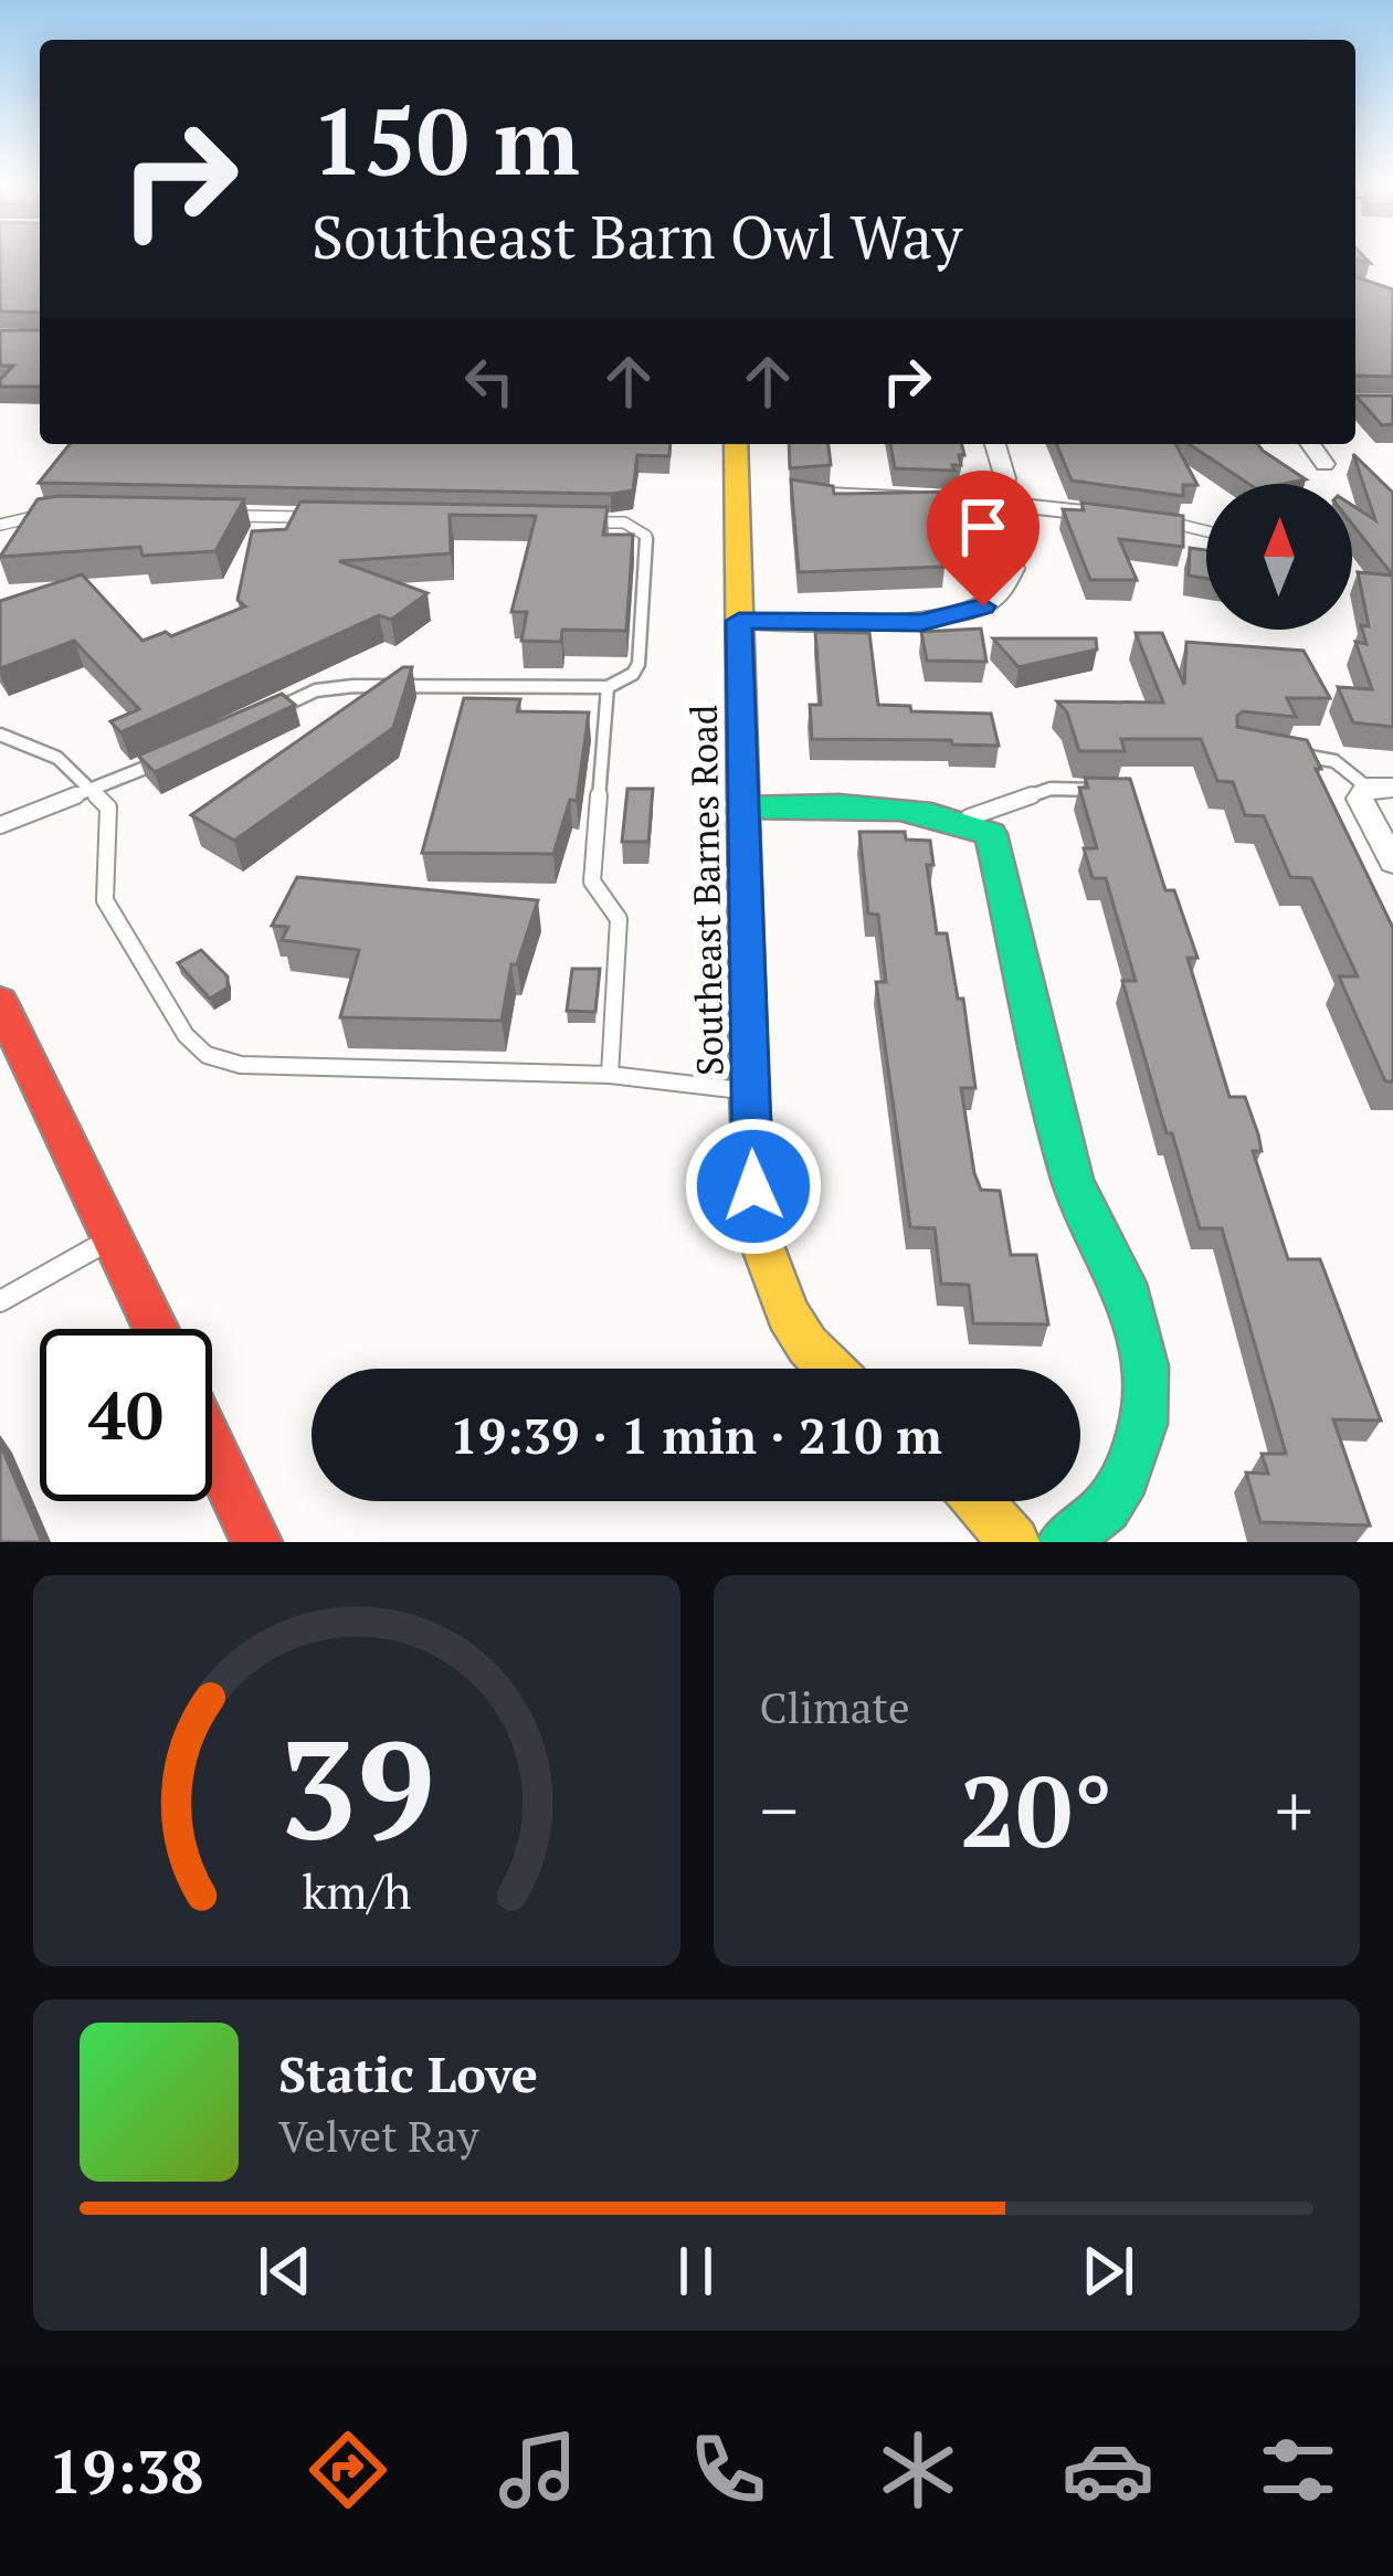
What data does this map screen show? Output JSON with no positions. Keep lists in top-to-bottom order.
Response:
{
  "streets": {
    "street": ["Southeast Barnes Road"]
  },
  "north": "top",
  "page": {
    "turn": ["150 m", "Southeast Barn Owl Way"],
    "limit": "40",
    "trip": "19:39 · 1 min · 210 m",
    "tile": "Climate",
    "heat": ["−", "20°", "+"],
    "song": ["Static Love", "Velvet Ray"],
    "tabs": "19:38",
    "gauge": ["39", "km/h"]
  }
}
